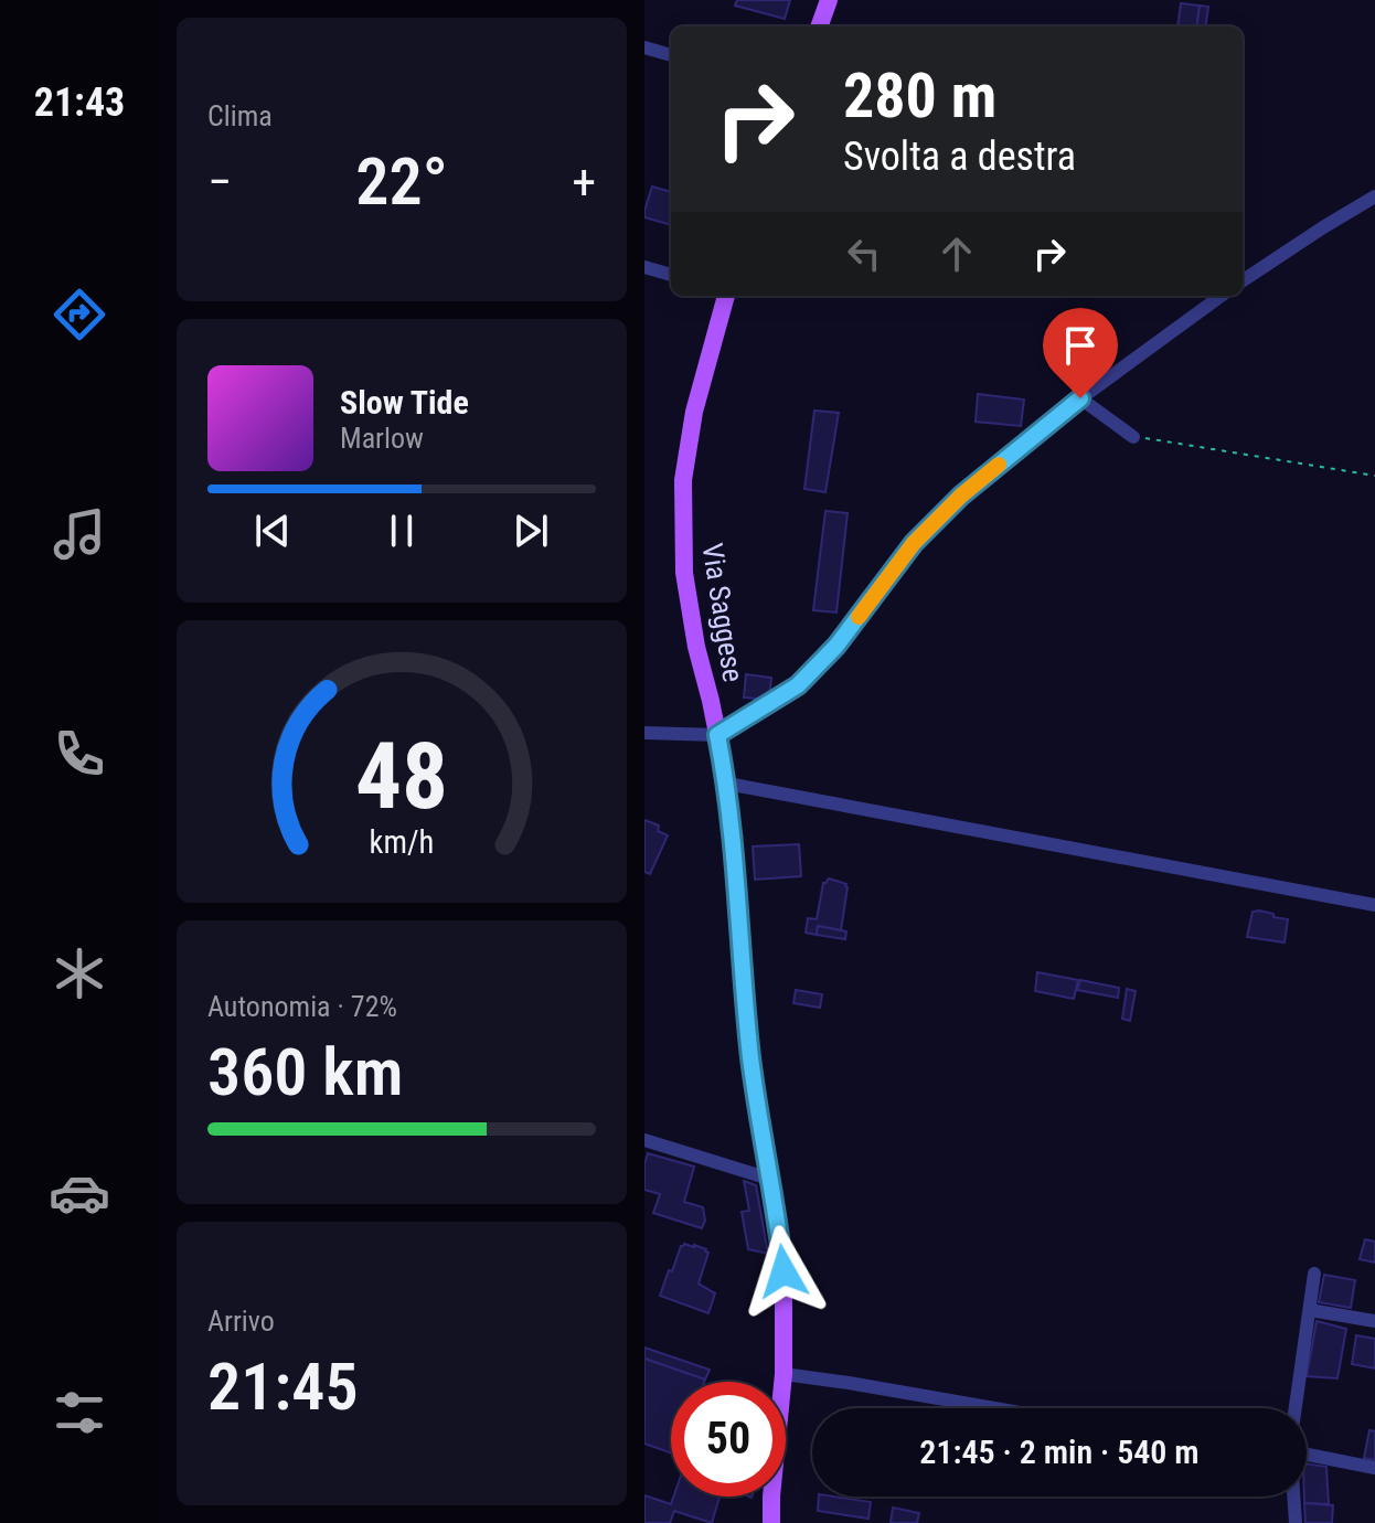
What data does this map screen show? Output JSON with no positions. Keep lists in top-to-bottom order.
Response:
{
  "streets": {
    "main road": ["Via Saggese"]
  },
  "page": {
    "tabs": "21:43",
    "tile": [
      "Clima",
      ["Autonomia · 72%", "360 km"],
      ["Arrivo", "21:45"]
    ],
    "turn": ["280 m", "Svolta a destra"],
    "heat": ["−", "22°", "+"],
    "song": ["Slow Tide", "Marlow"],
    "limit": "50",
    "trip": "21:45 · 2 min · 540 m",
    "gauge": ["48", "km/h"]
  }
}
